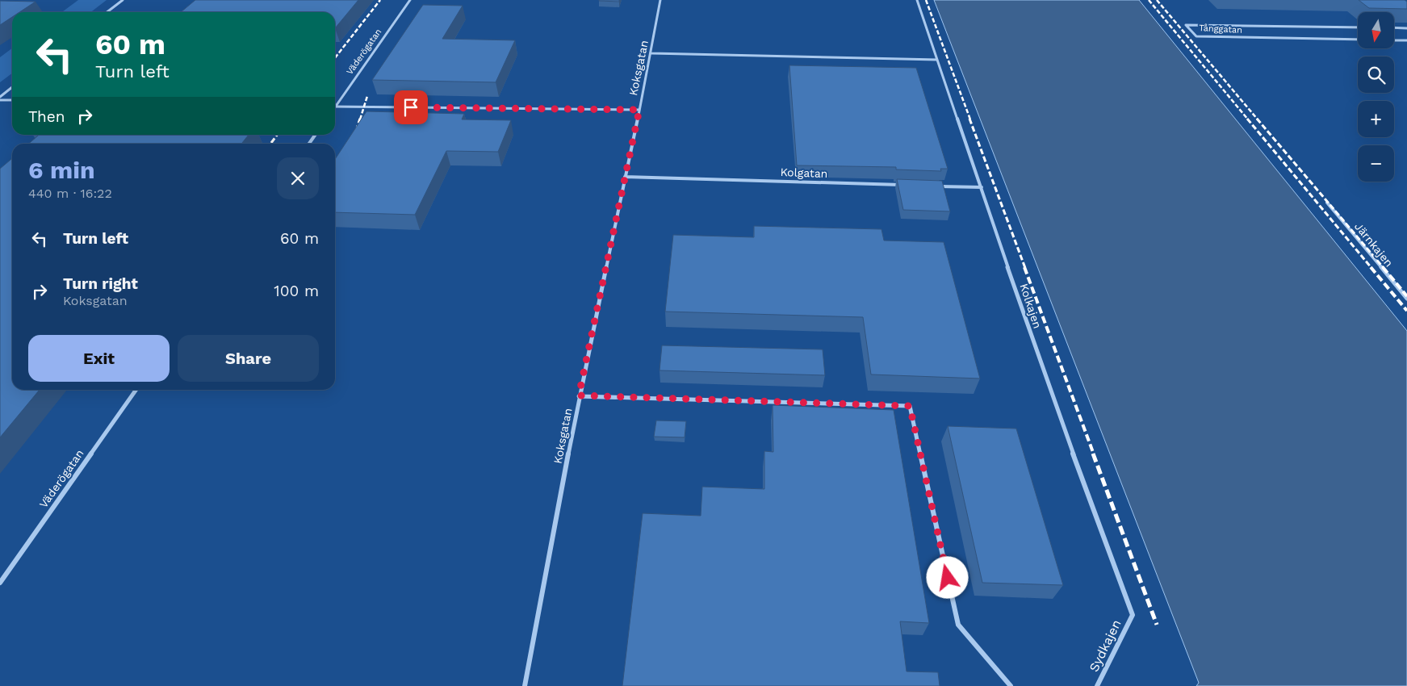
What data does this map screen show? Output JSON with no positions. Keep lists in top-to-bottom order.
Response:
{
  "streets": {
    "street": [
      "Tånggatan",
      "Väderögatan",
      "Koksgatan",
      "Kolgatan",
      "Järnkajen",
      "Kolkajen",
      "Sydkajen"
    ]
  },
  "crossings": [
    ["Koksgatan", "Kolgatan"],
    ["Kolkajen", "Sydkajen"]
  ],
  "north": "bottom",
  "page": {
    "map_buttons": ["+", "−"],
    "turn": ["60 m", "Turn left"],
    "then": "Then",
    "heading": ["6 min", "440 m · 16:22"],
    "list": [
      {
        "name": "Turn left",
        "value": "60 m"
      },
      {
        "name": "Turn right",
        "note": "Koksgatan",
        "value": "100 m"
      }
    ],
    "buttons": ["Exit", "Share"]
  }
}
